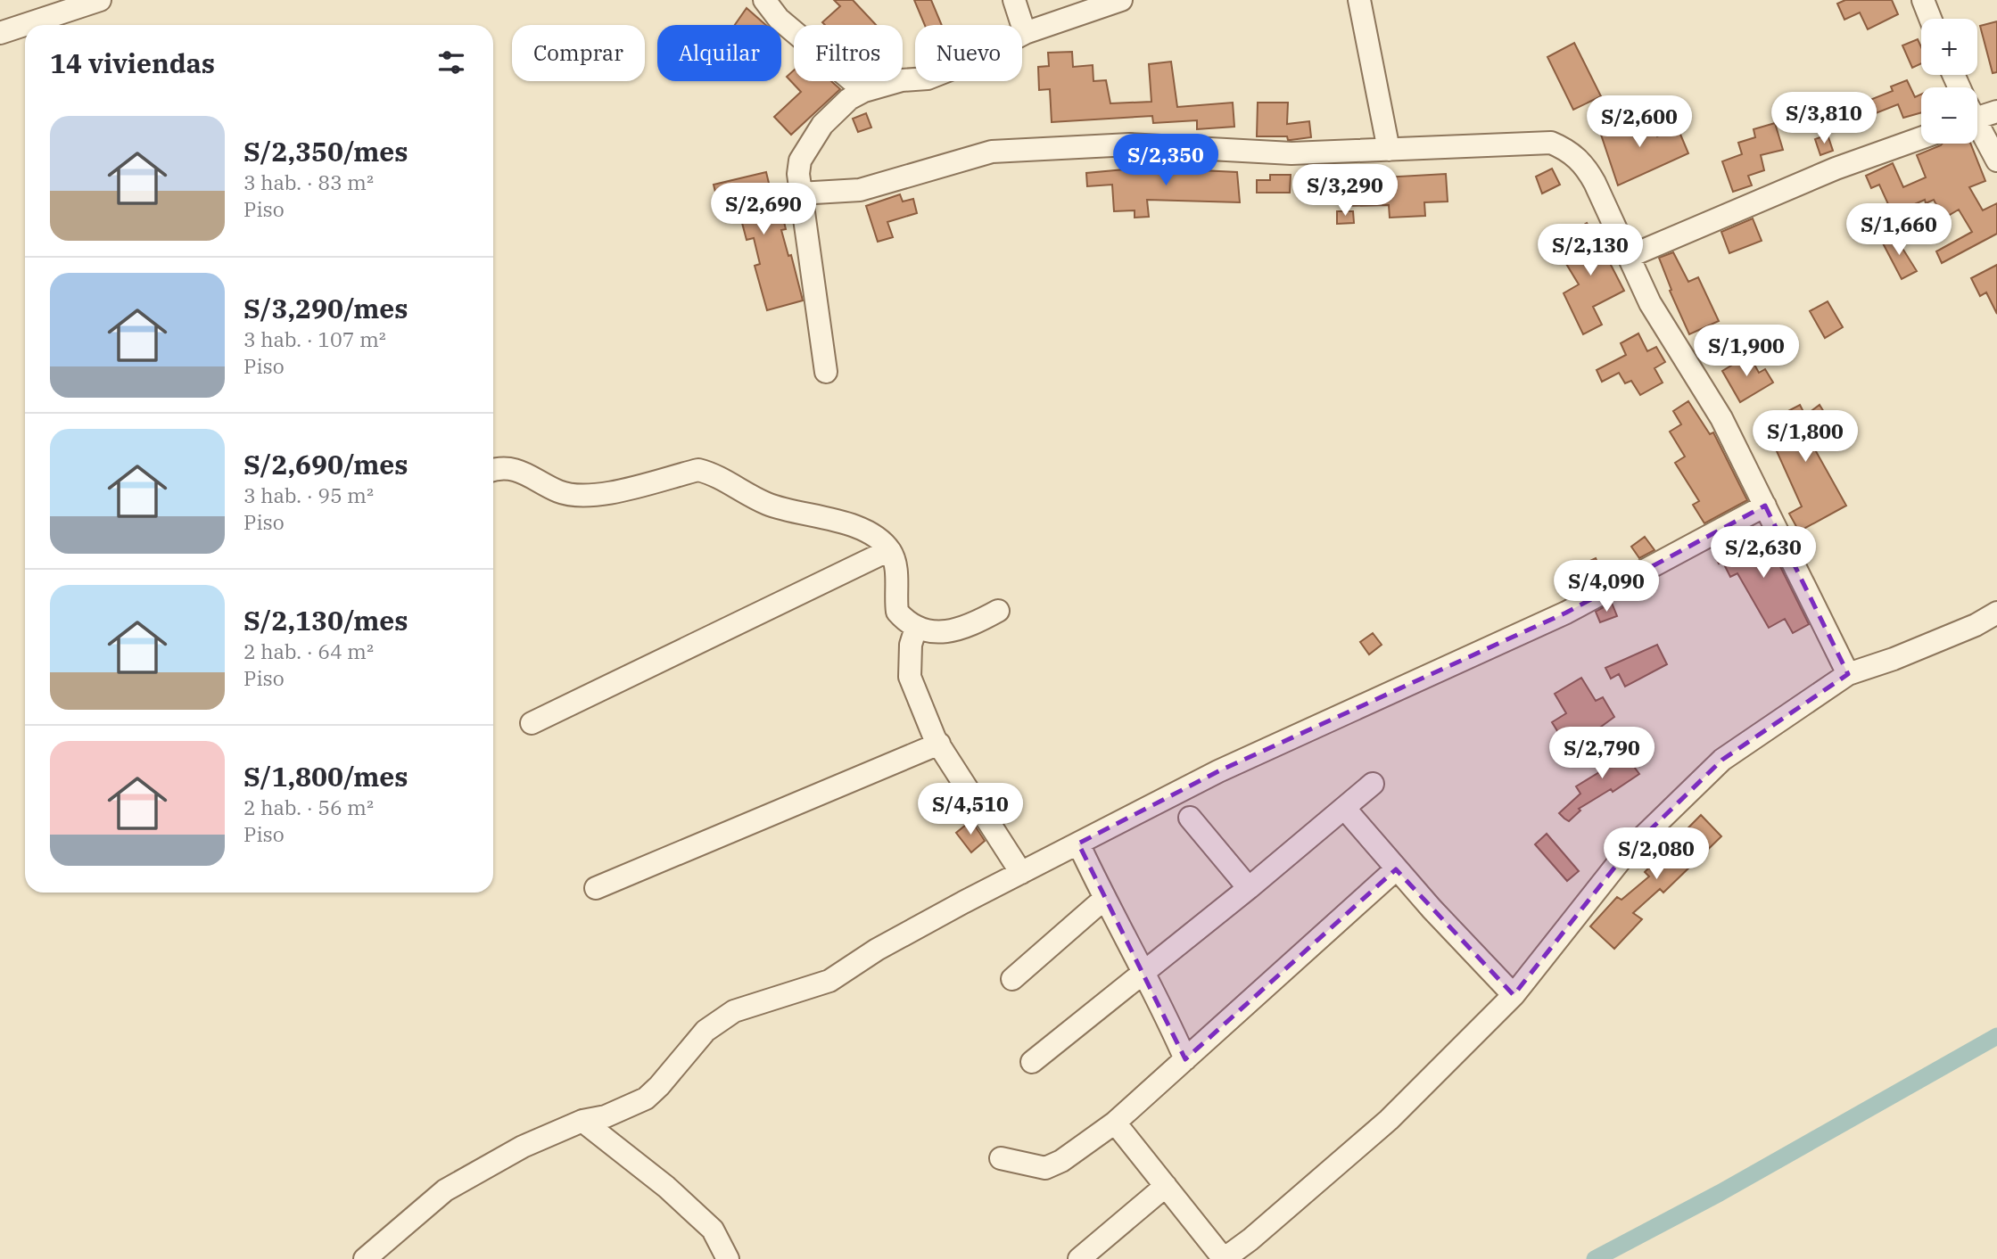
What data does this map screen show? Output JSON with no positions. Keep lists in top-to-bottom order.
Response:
{
  "page": {
    "map_buttons": ["+", "−"],
    "chip": [
      "Comprar",
      "Alquilar",
      "Filtros",
      "Nuevo"
    ],
    "heading": "14 viviendas",
    "price": [
      "S/3,810",
      "S/2,600",
      "S/2,350",
      "S/3,290",
      "S/2,690",
      "S/1,660",
      "S/2,130",
      "S/1,900",
      "S/1,800",
      "S/2,630",
      "S/4,090",
      "S/2,790",
      "S/4,510",
      "S/2,080"
    ],
    "list": [
      {
        "name": "S/2,350/mes",
        "note": "3 hab. · 83 m² · Piso"
      },
      {
        "name": "S/3,290/mes",
        "note": "3 hab. · 107 m² · Piso"
      },
      {
        "name": "S/2,690/mes",
        "note": "3 hab. · 95 m² · Piso"
      },
      {
        "name": "S/2,130/mes",
        "note": "2 hab. · 64 m² · Piso"
      },
      {
        "name": "S/1,800/mes",
        "note": "2 hab. · 56 m² · Piso"
      }
    ]
  }
}
